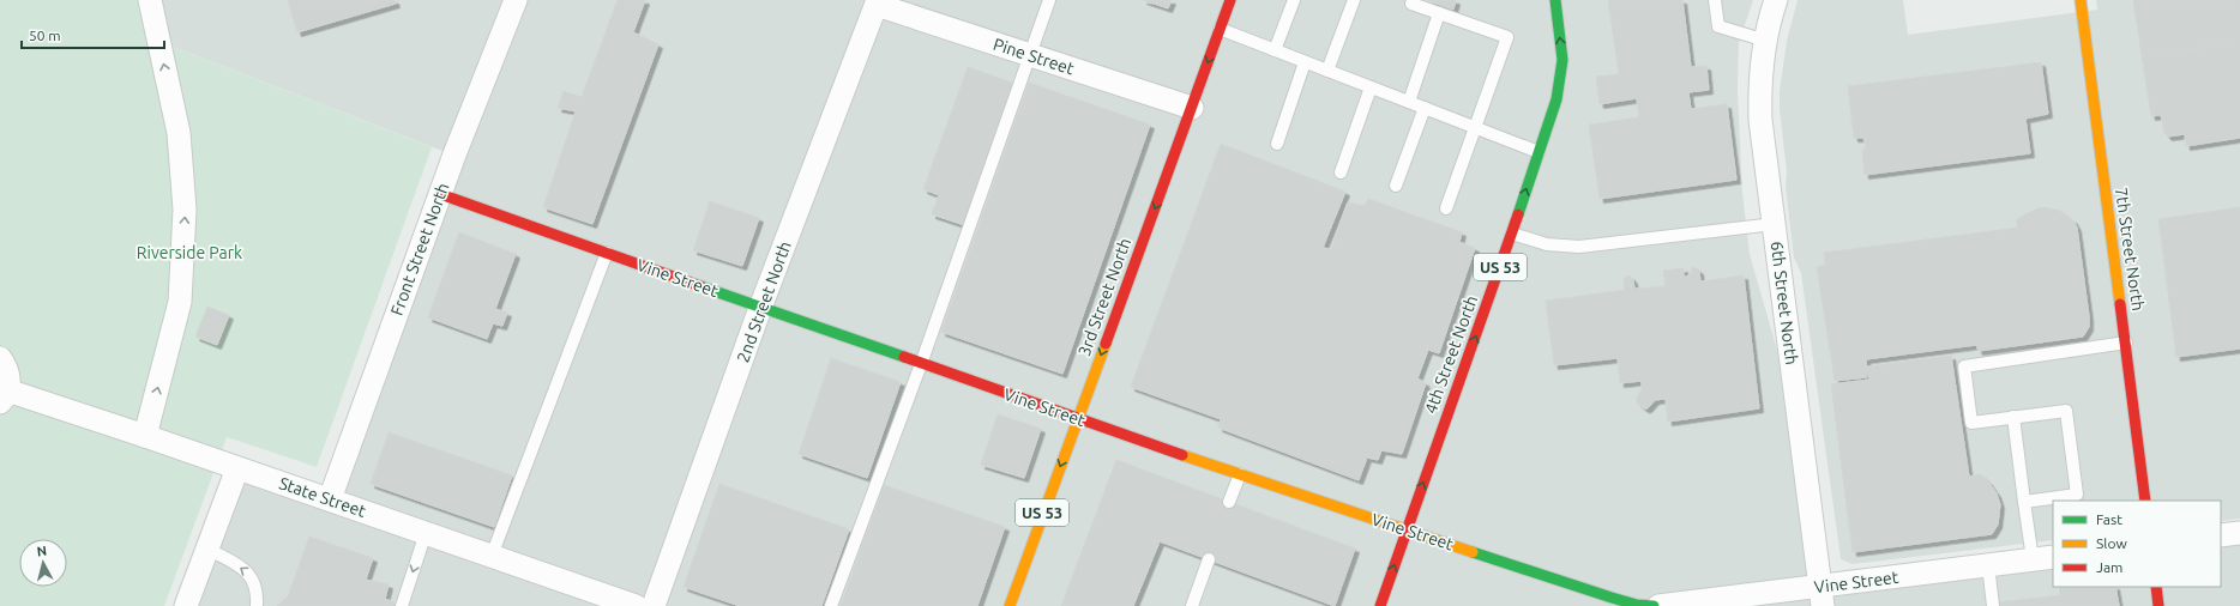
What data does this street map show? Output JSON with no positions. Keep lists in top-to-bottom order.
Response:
{
  "streets": {
    "main road": [
      "7th Street North",
      "US 53",
      "Vine Street",
      "3rd Street North",
      "4th Street North"
    ],
    "street": [
      "Pine Street",
      "Front Street North",
      "2nd Street North",
      "6th Street North",
      "State Street"
    ]
  },
  "crossings": [
    ["Pine Street", "3rd Street North"],
    ["Pine Street", "2nd Street North"],
    ["Front Street North", "Vine Street"],
    ["Front Street North", "State Street"],
    ["Vine Street", "3rd Street North"],
    ["Vine Street", "2nd Street North"],
    ["Vine Street", "6th Street North"],
    ["Vine Street", "4th Street North"]
  ],
  "one_way": ["3rd Street North", "4th Street North"],
  "parks": ["Riverside Park"],
  "legend": ["Fast", "Slow", "Jam"],
  "scale_bar": "50 m",
  "north": "top"
}
